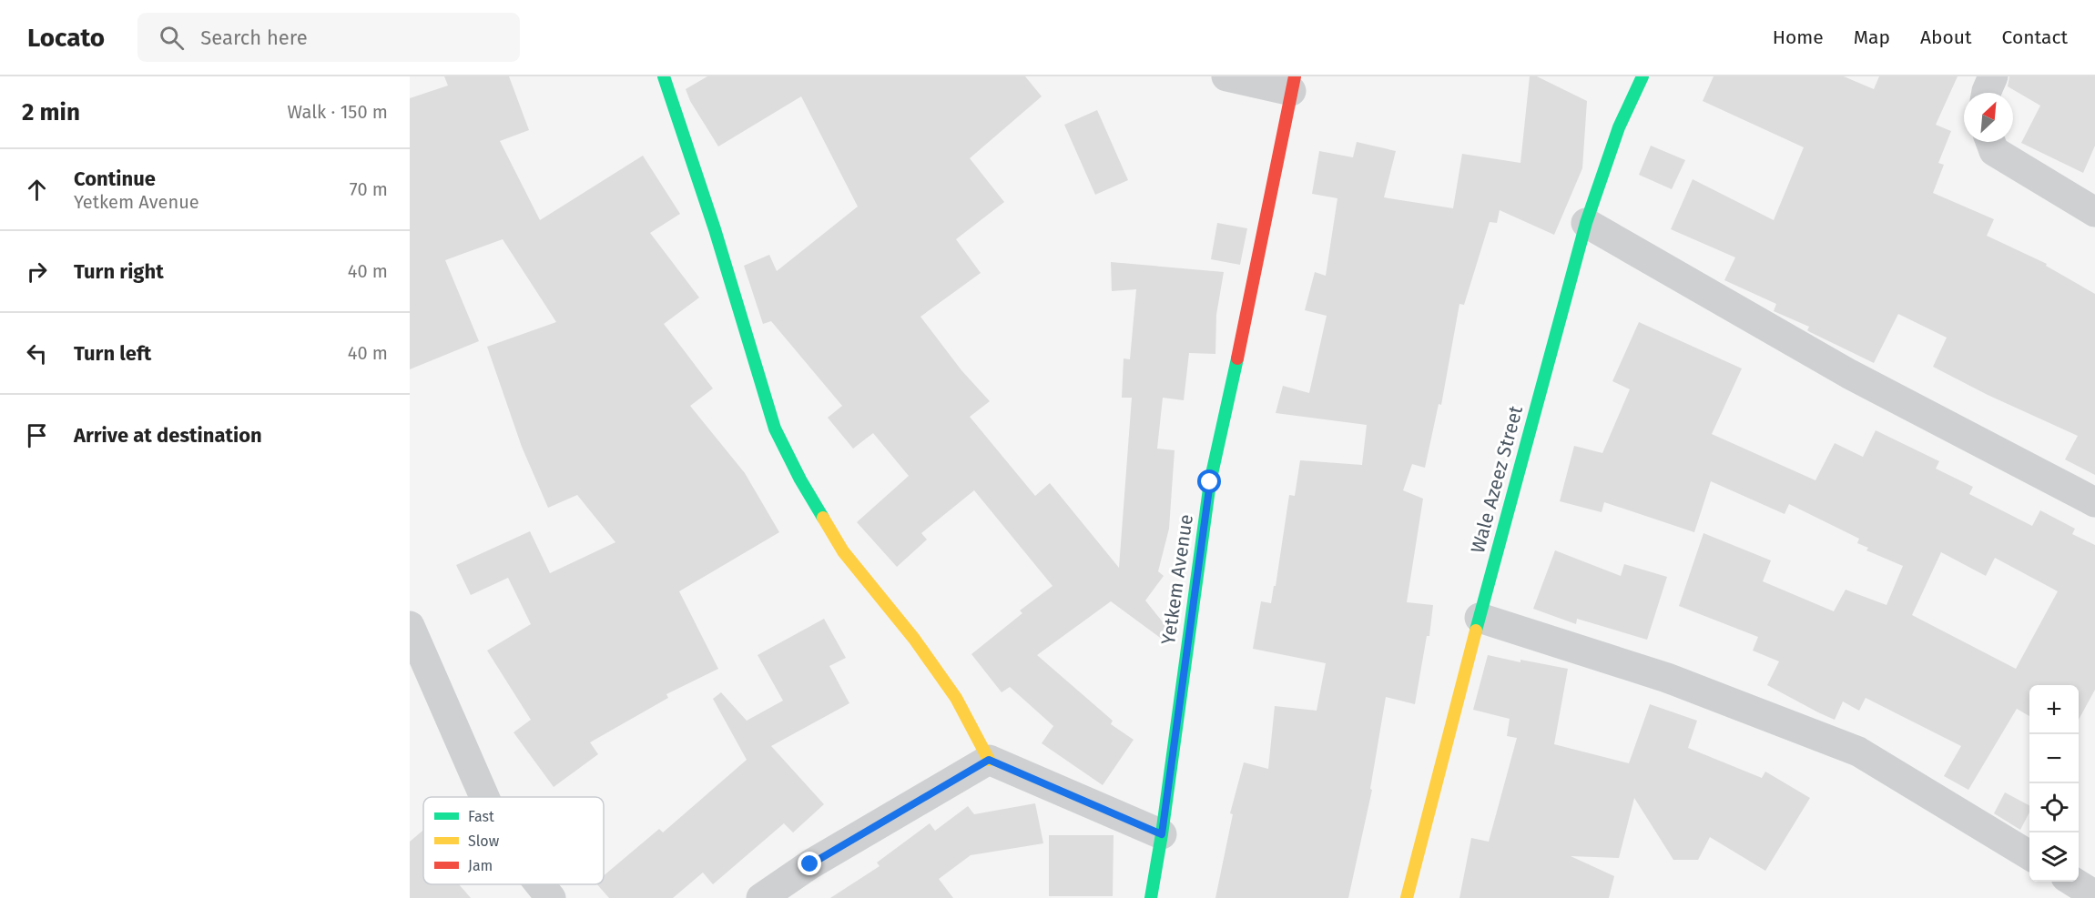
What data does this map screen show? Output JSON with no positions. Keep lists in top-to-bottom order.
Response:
{
  "streets": {
    "street": ["Wale Azeez Street", "Yetkem Avenue"]
  },
  "legend": ["Fast", "Slow", "Jam"],
  "north": "top right",
  "page": {
    "header": "Locato",
    "search": "Search here",
    "nav": [
      "Home",
      "Map",
      "About",
      "Contact"
    ],
    "heading": ["2 min", "Walk · 150 m"],
    "list": [
      ["Continue", "Yetkem Avenue", "70 m"],
      ["Turn right", "40 m"],
      ["Turn left", "40 m"],
      "Arrive at destination"
    ],
    "map_buttons": ["+", "−"]
  }
}
